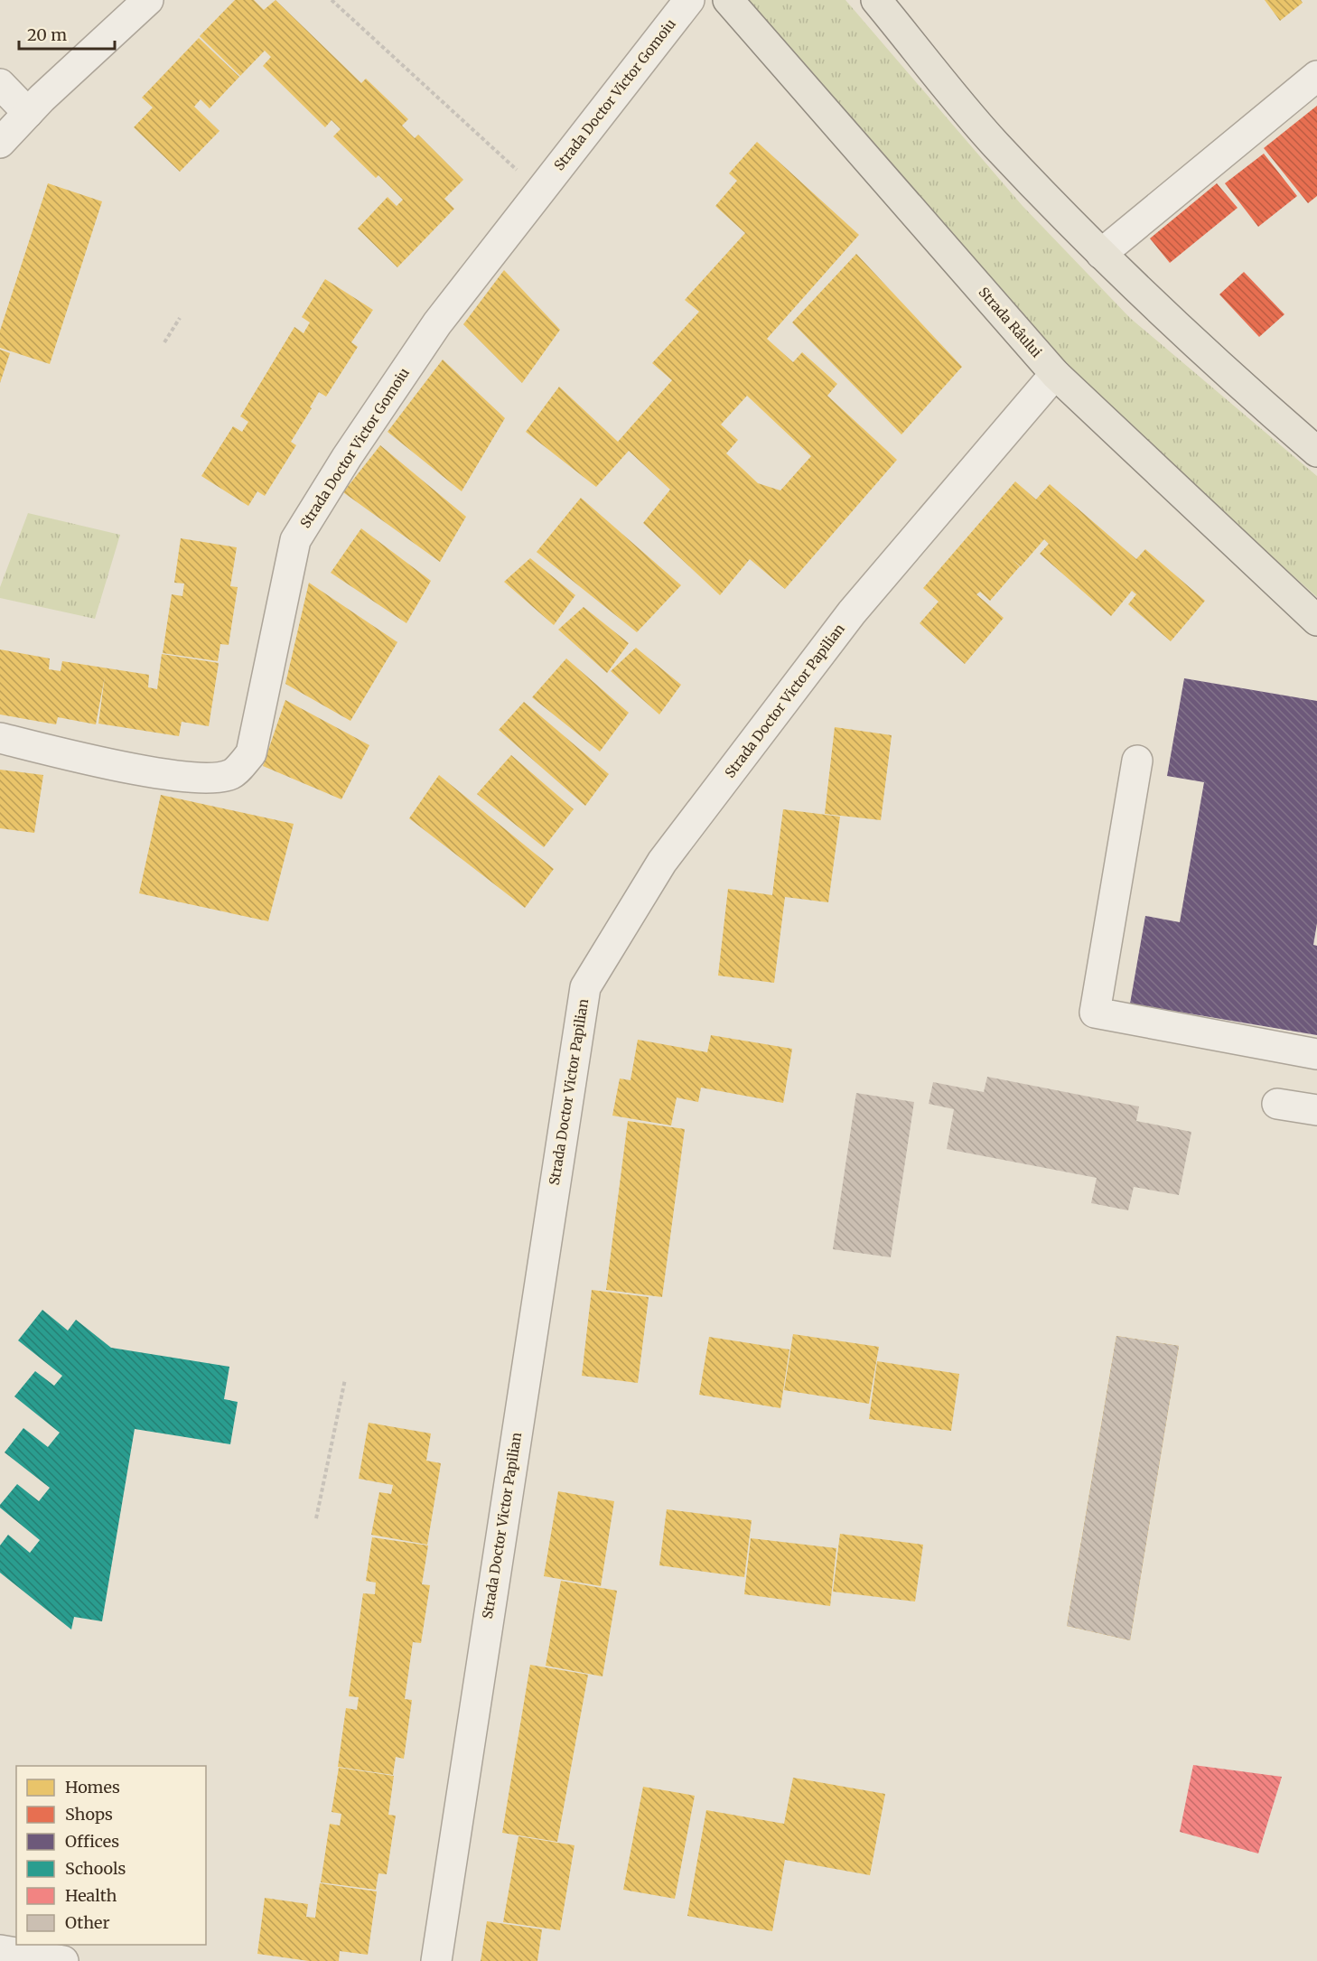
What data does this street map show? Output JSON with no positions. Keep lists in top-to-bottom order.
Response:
{
  "streets": {
    "main road": ["Strada Râului"],
    "street": ["Strada Doctor Victor Gomoiu", "Strada Doctor Victor Papilian"]
  },
  "crossings": [
    ["Strada Râului", "Strada Doctor Victor Papilian"]
  ],
  "legend": [
    "Homes",
    "Shops",
    "Offices",
    "Schools",
    "Health",
    "Other"
  ],
  "scale_bar": "20 m"
}
